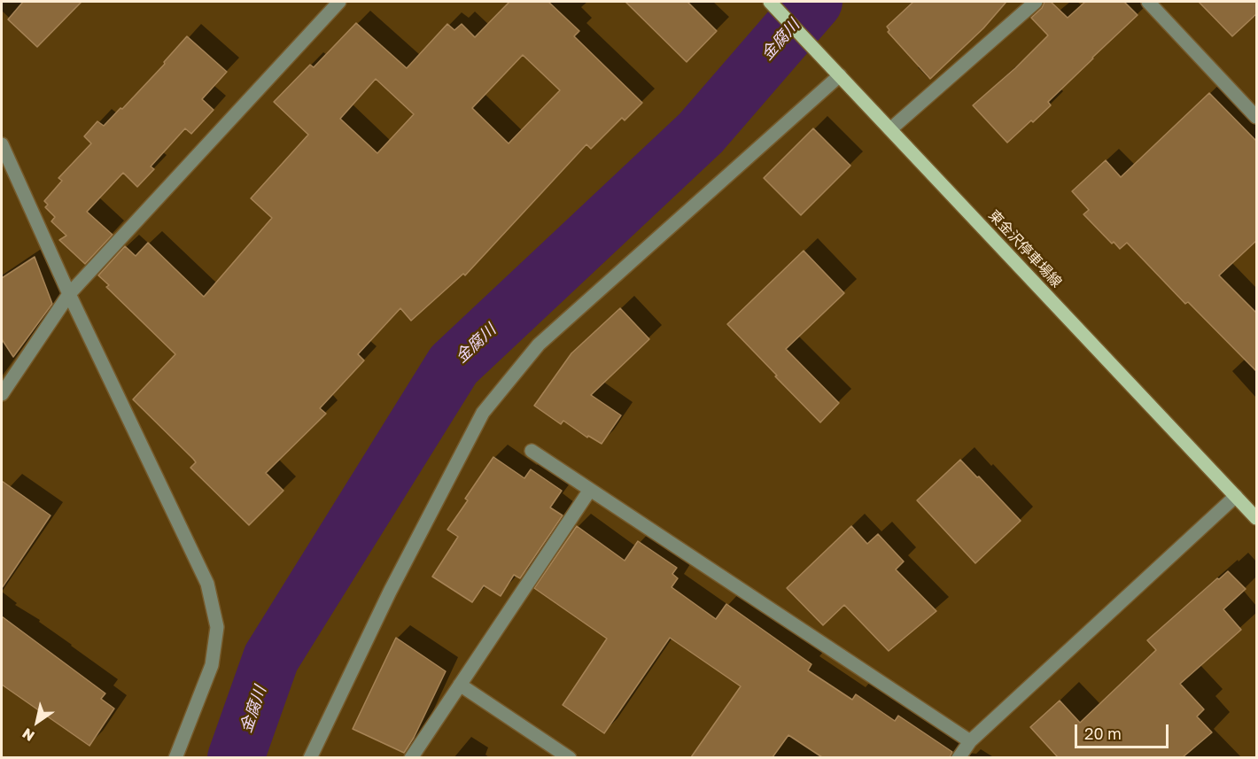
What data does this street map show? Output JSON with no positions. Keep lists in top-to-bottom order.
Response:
{
  "streets": {
    "main road": ["東金沢停車場線"]
  },
  "water": ["金腐川"],
  "scale_bar": "20 m",
  "north": "bottom left"
}
